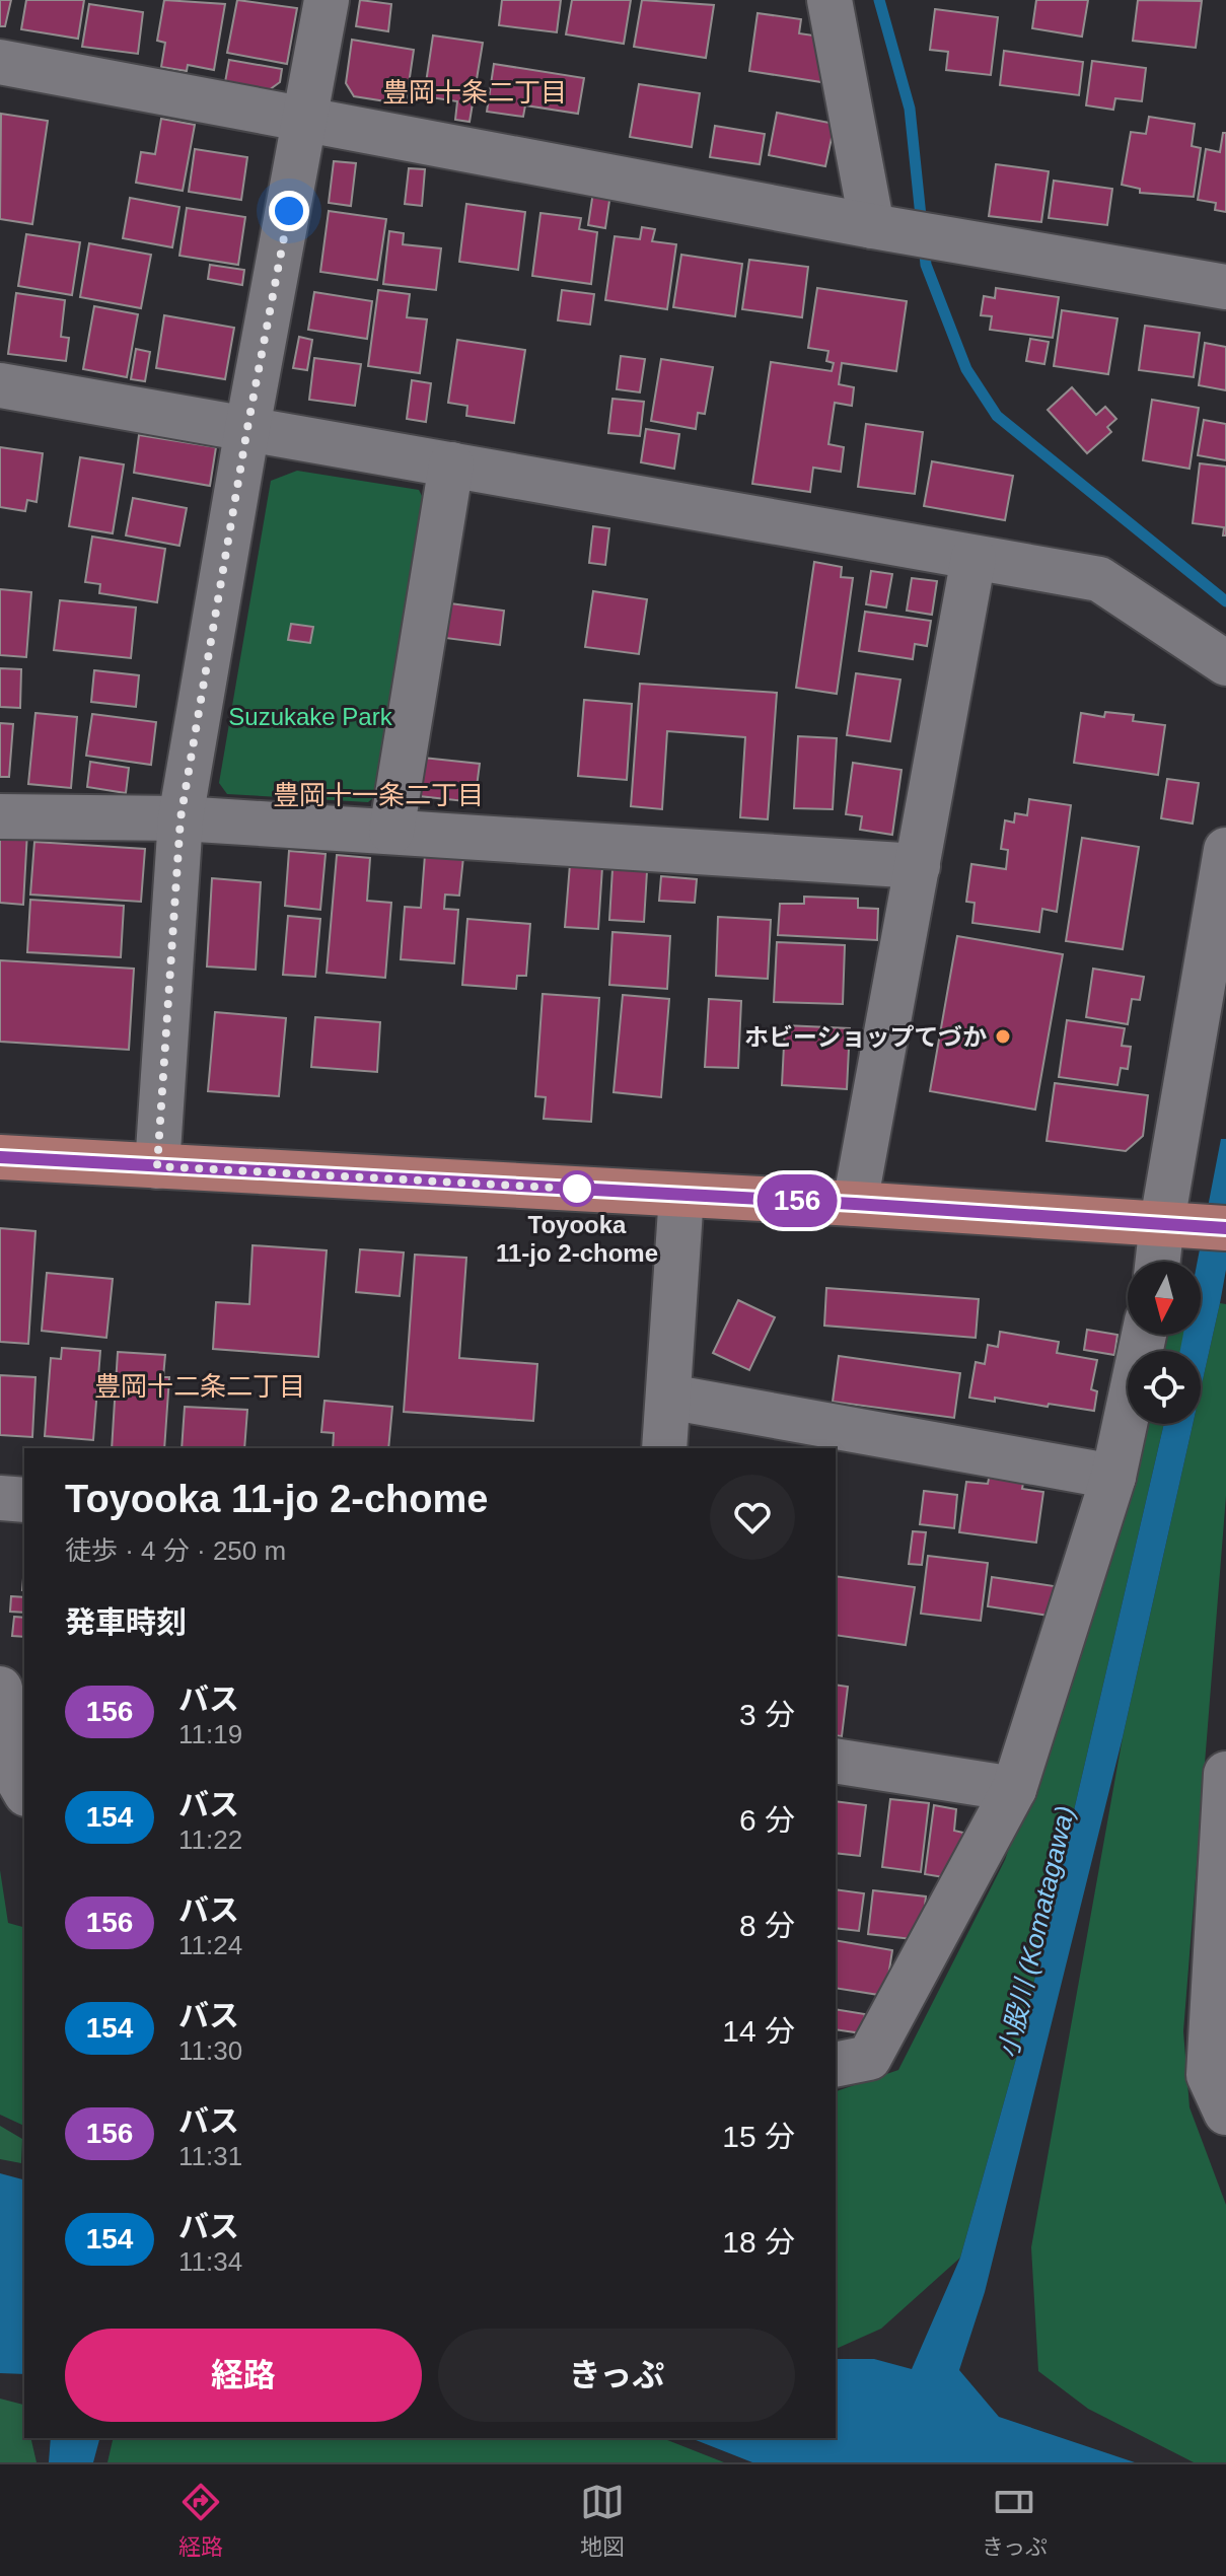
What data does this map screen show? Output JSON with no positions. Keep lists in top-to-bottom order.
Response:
{
  "districts": ["豊岡十条二丁目", "豊岡十一条二丁目", "豊岡十二条二丁目"],
  "water": ["小股川 (Komatagawa)"],
  "parks": ["Suzukake Park"],
  "places": ["ホビーショップてづか", "Toyooka 11-jo 2-chome"],
  "lines": ["bus line 156"],
  "north": "bottom",
  "page": {
    "on_map": "156",
    "heading": [
      ["Toyooka 11-jo 2-chome", "徒歩 · 4 分 · 250 m"],
      "発車時刻"
    ],
    "list": [
      {
        "mark": "156",
        "name": "バス",
        "note": "11:19",
        "value": "3 分"
      },
      {
        "mark": "154",
        "name": "バス",
        "note": "11:22",
        "value": "6 分"
      },
      {
        "mark": "156",
        "name": "バス",
        "note": "11:24",
        "value": "8 分"
      },
      {
        "mark": "154",
        "name": "バス",
        "note": "11:30",
        "value": "14 分"
      },
      {
        "mark": "156",
        "name": "バス",
        "note": "11:31",
        "value": "15 分"
      },
      {
        "mark": "154",
        "name": "バス",
        "note": "11:34",
        "value": "18 分"
      }
    ],
    "buttons": ["経路", "きっぷ"],
    "tabs": ["経路", "地図", "きっぷ"]
  }
}
